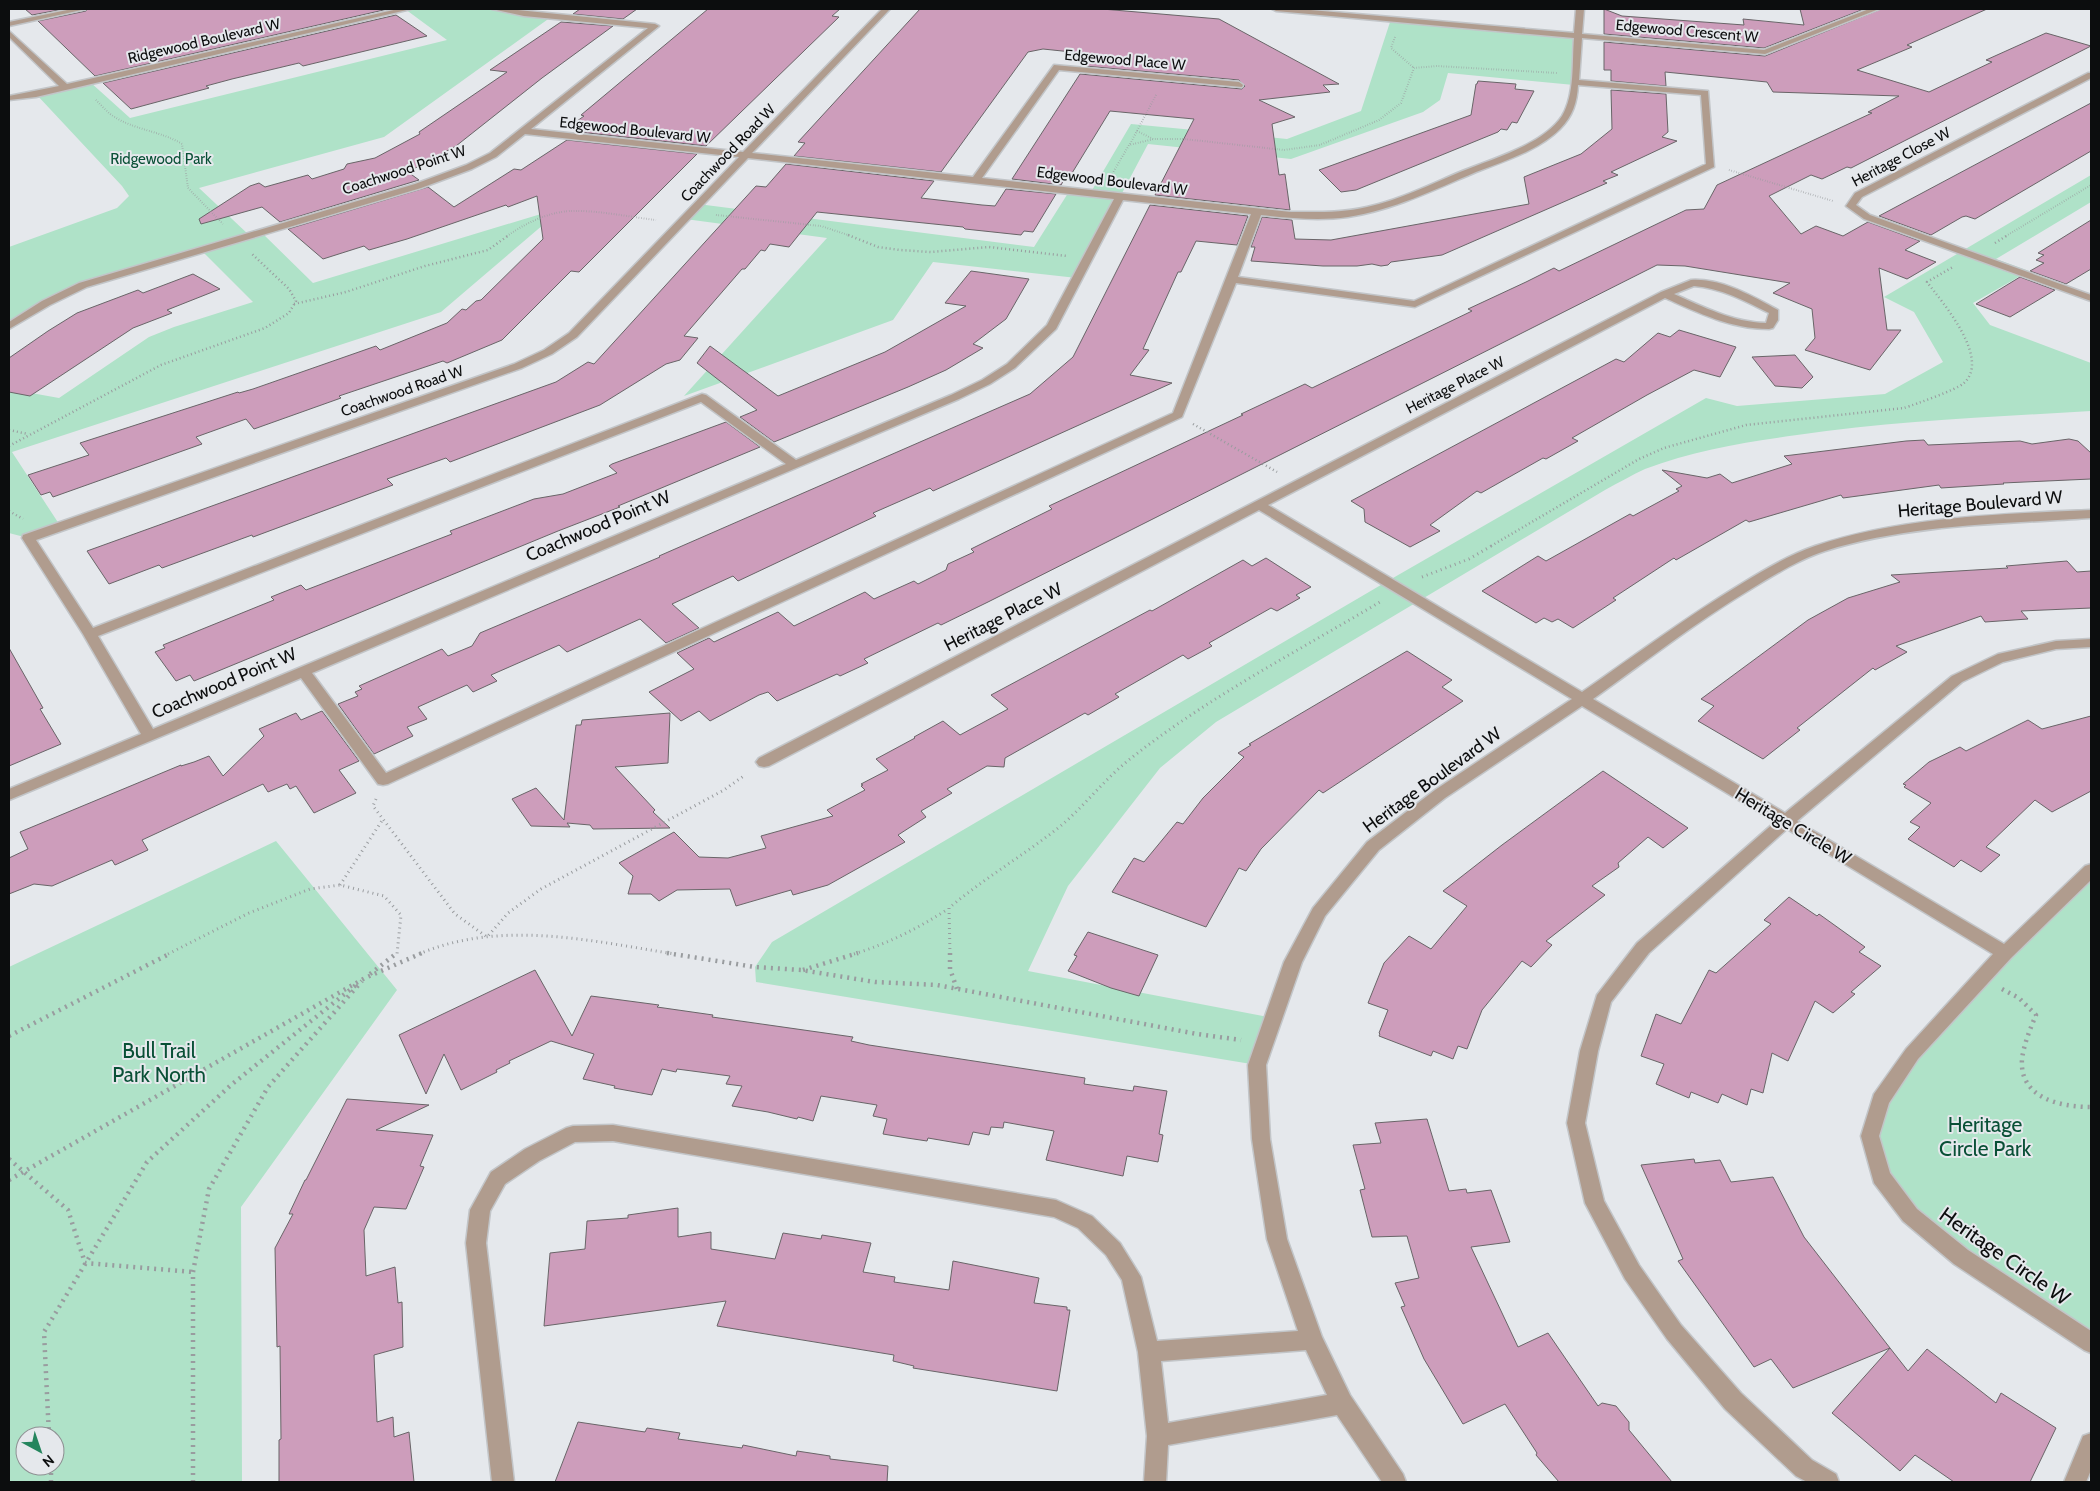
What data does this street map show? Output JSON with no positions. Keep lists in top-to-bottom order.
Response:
{
  "streets": {
    "street": [
      "Edgewood Crescent W",
      "Ridgewood Boulevard W",
      "Edgewood Place W",
      "Edgewood Boulevard W",
      "Coachwood Road W",
      "Heritage Close W",
      "Coachwood Point W",
      "Heritage Place W",
      "Heritage Boulevard W",
      "Heritage Circle W"
    ]
  },
  "crossings": [
    ["Edgewood Crescent W", "Edgewood Boulevard W"],
    ["Edgewood Place W", "Edgewood Boulevard W"],
    ["Edgewood Boulevard W", "Coachwood Road W"],
    ["Edgewood Boulevard W", "Coachwood Point W"],
    ["Coachwood Road W", "Coachwood Point W"],
    ["Heritage Boulevard W", "Heritage Circle W"]
  ],
  "parks": ["Ridgewood Park", "Bull Trail Park North", "Heritage Circle Park"],
  "north": "bottom right"
}
